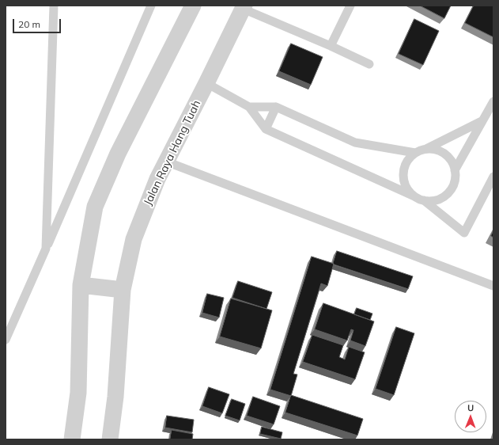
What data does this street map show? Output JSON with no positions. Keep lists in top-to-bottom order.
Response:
{
  "streets": {
    "street": ["Jalan Raya Hang Tuah"]
  },
  "scale_bar": "20 m",
  "north": "top"
}
